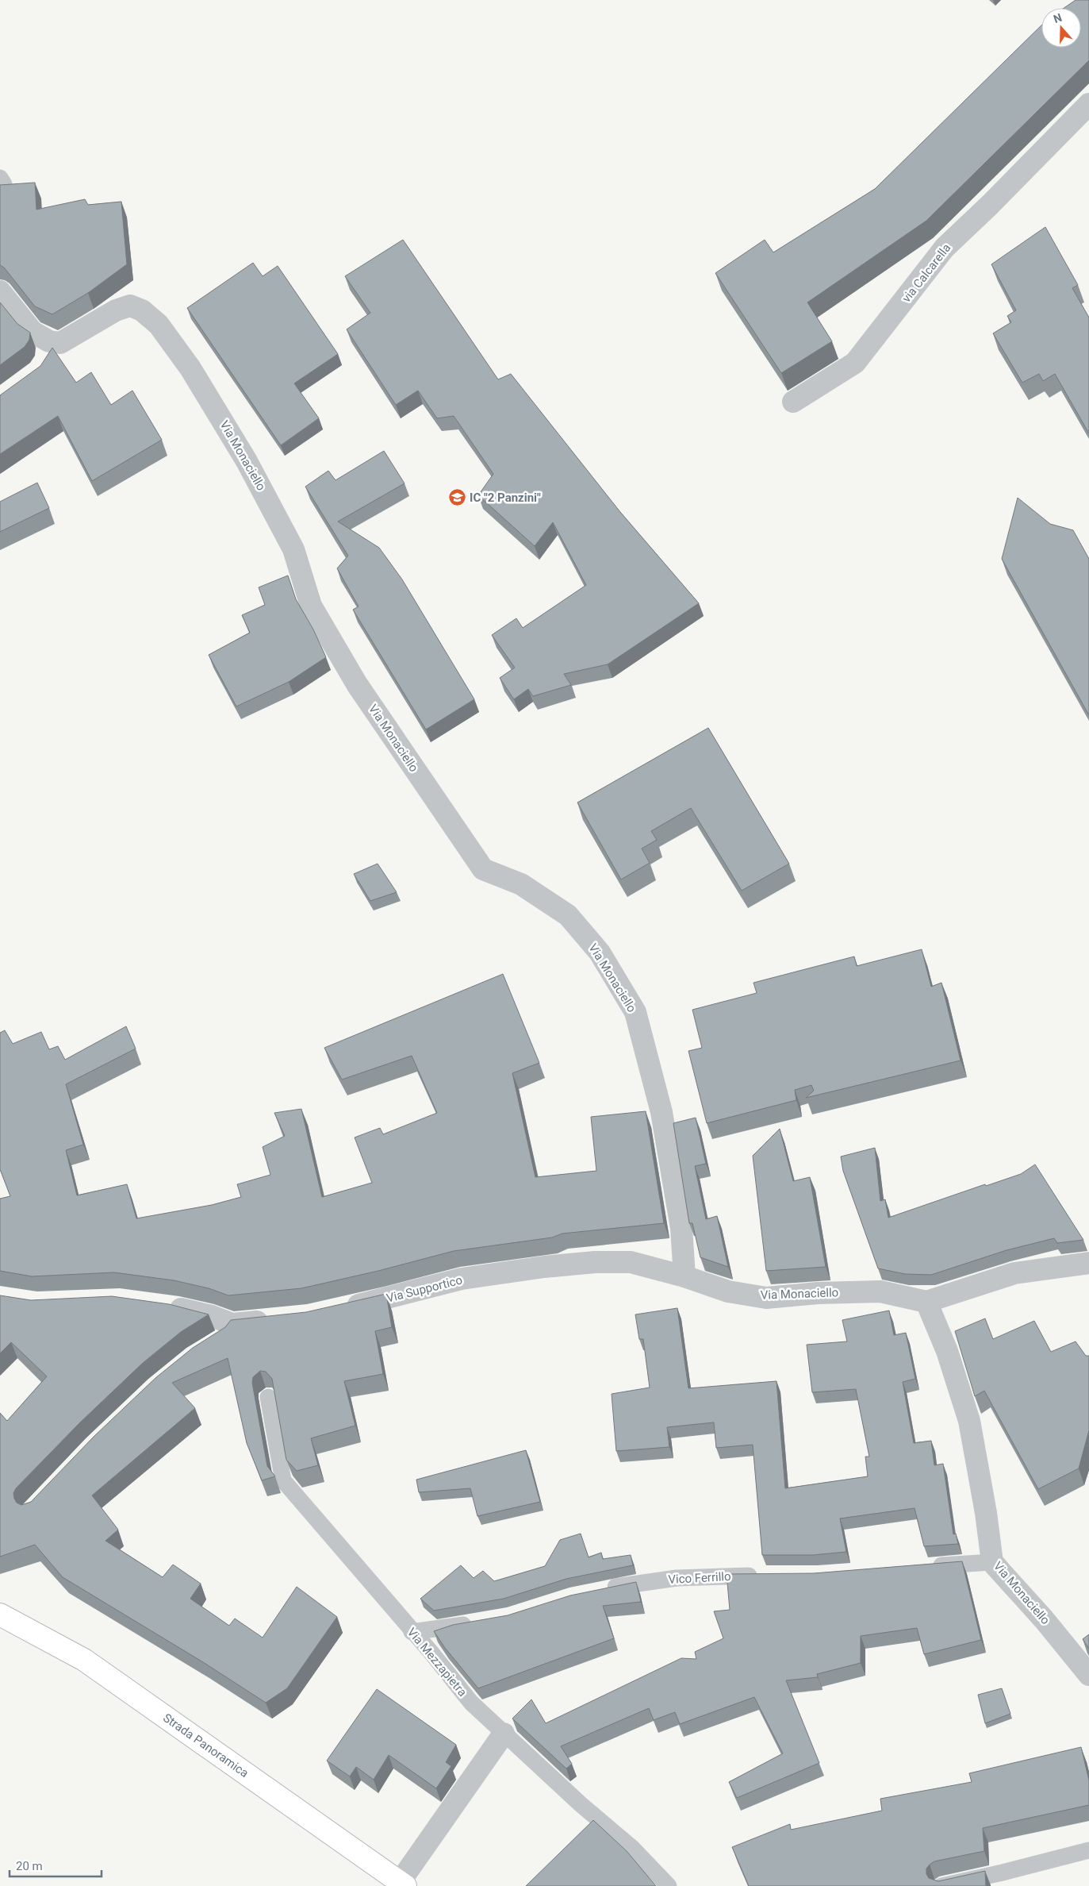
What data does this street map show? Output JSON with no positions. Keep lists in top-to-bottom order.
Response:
{
  "streets": {
    "main road": ["Strada Panoramica"],
    "street": ["via Calcarella", "Via Monaciello", "Via Supportico"],
    "lane": ["Vico Ferrillo", "Via Mezzapietra"]
  },
  "crossings": [
    ["Via Monaciello", "Via Supportico"]
  ],
  "places": {
    "school or university": ["IC \"2 Panzini\""]
  },
  "scale_bar": "20 m",
  "north": "top"
}
